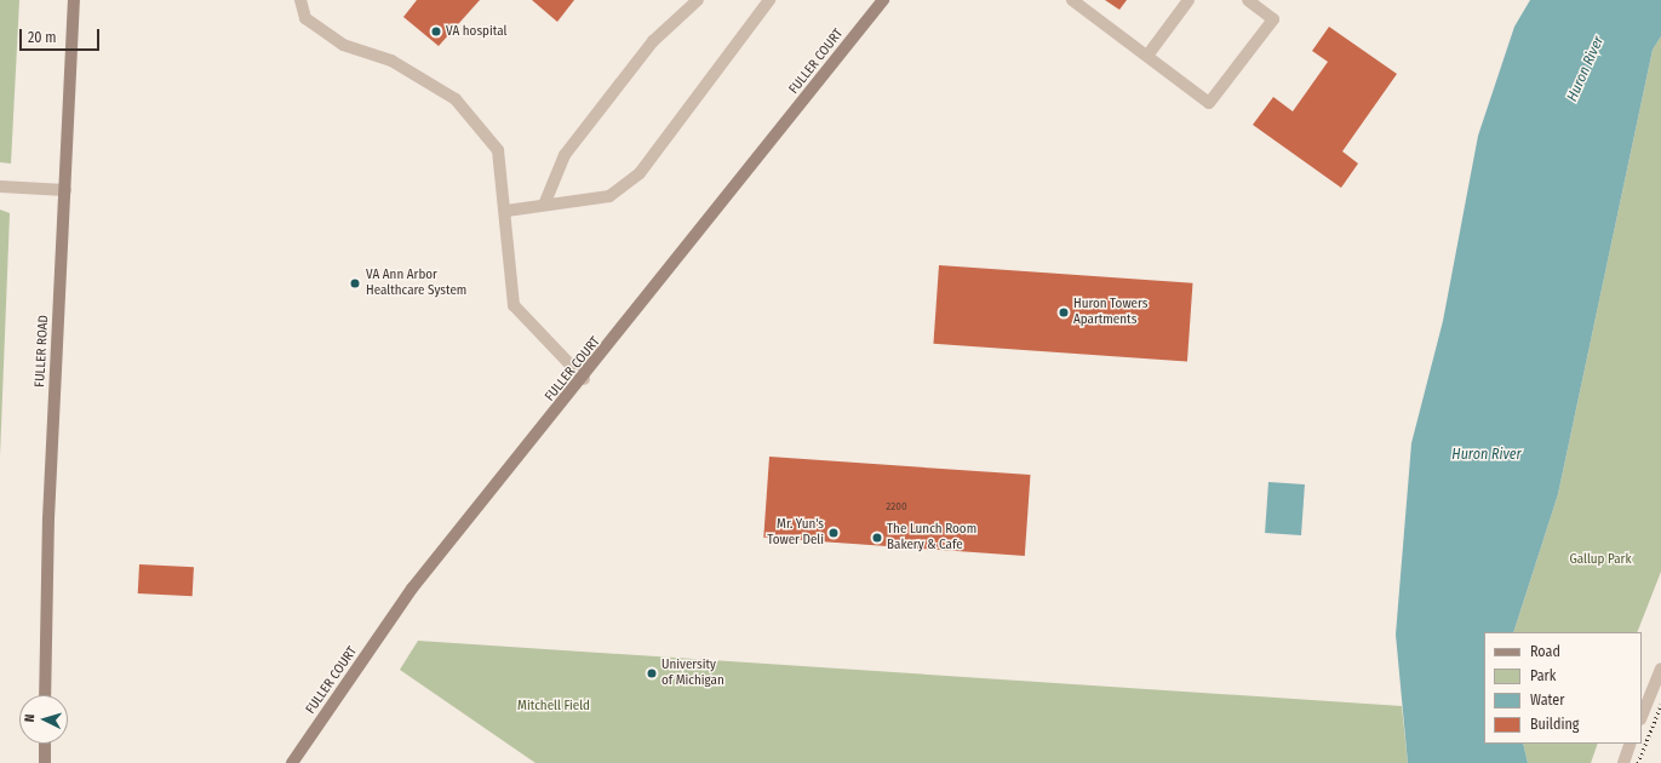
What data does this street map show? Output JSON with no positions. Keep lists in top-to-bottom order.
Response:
{
  "streets": {
    "street": ["FULLER COURT", "FULLER ROAD"]
  },
  "water": ["Huron River"],
  "parks": ["Gallup Park", "Mitchell Field"],
  "places": [
    "VA hospital",
    "VA Ann Arbor Healthcare System",
    "Huron Towers Apartments",
    "Mr. Yun's Tower Deli",
    "The Lunch Room Bakery & Cafe",
    "University of Michigan"
  ],
  "house_numbers": ["2200"],
  "legend": [
    "Road",
    "Park",
    "Water",
    "Building"
  ],
  "scale_bar": "20 m",
  "north": "left"
}
